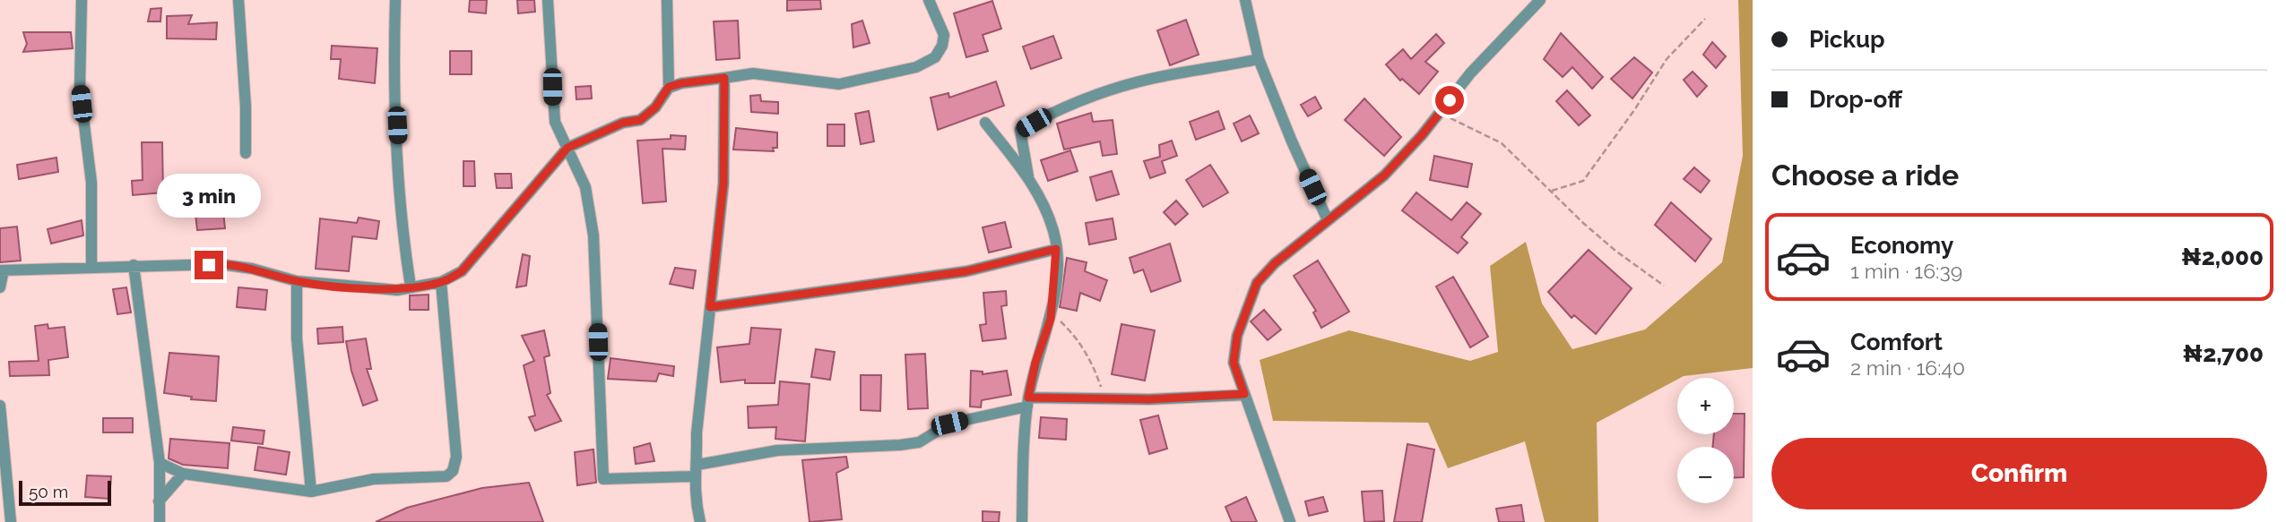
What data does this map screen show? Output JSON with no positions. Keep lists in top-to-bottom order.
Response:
{
  "scale_bar": "50 m",
  "page": {
    "banner": ["Pickup", "Drop-off"],
    "heading": "Choose a ride",
    "bubble": "3 min",
    "list": [
      {
        "name": "Economy",
        "note": "1 min · 16:39",
        "value": "₦2,000"
      },
      {
        "name": "Comfort",
        "note": "2 min · 16:40",
        "value": "₦2,700"
      }
    ],
    "map_buttons": ["+", "−"],
    "buttons": "Confirm",
    "scale": "50 m"
  }
}
